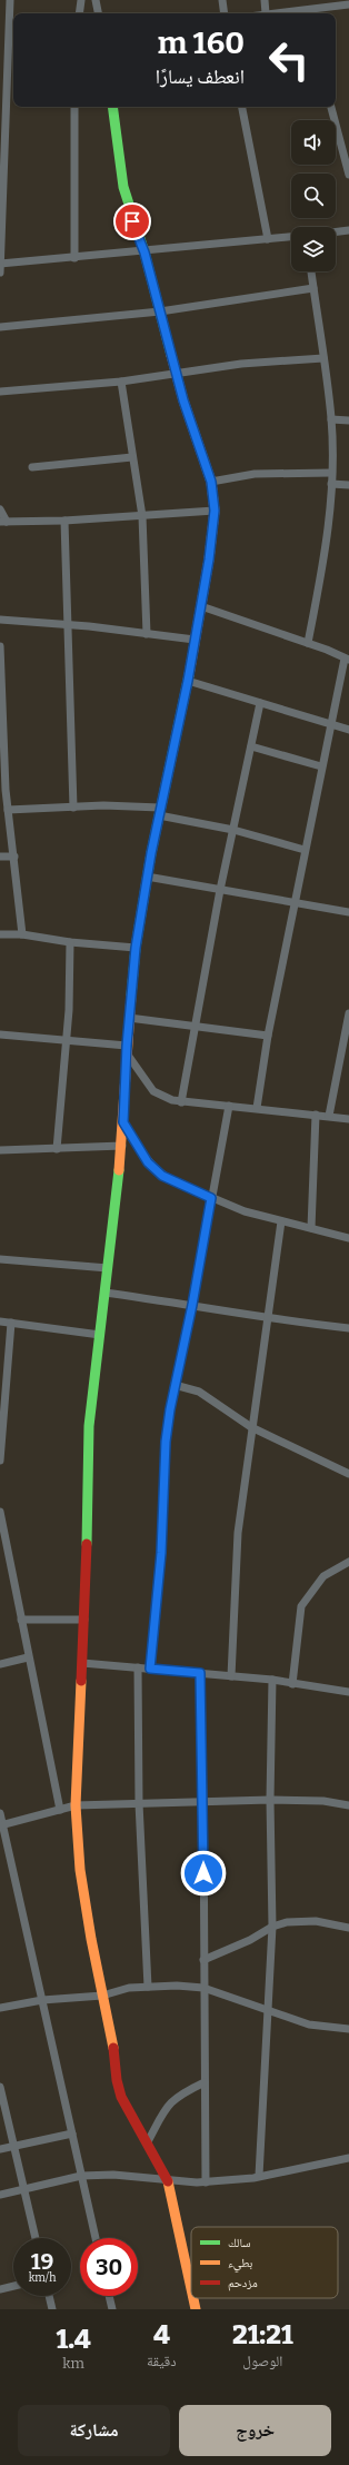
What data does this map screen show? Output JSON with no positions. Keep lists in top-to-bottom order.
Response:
{
  "legend": ["سالك", "بطيء", "مزدحم"],
  "page": {
    "turn": ["160 m", "انعطف يسارًا"],
    "speed": "19 km/h",
    "limit": "30",
    "eta": [
      "21:21",
      "الوصول",
      "4",
      "دقيقة",
      "1.4",
      "km"
    ],
    "buttons": ["خروج", "مشاركة"]
  }
}
